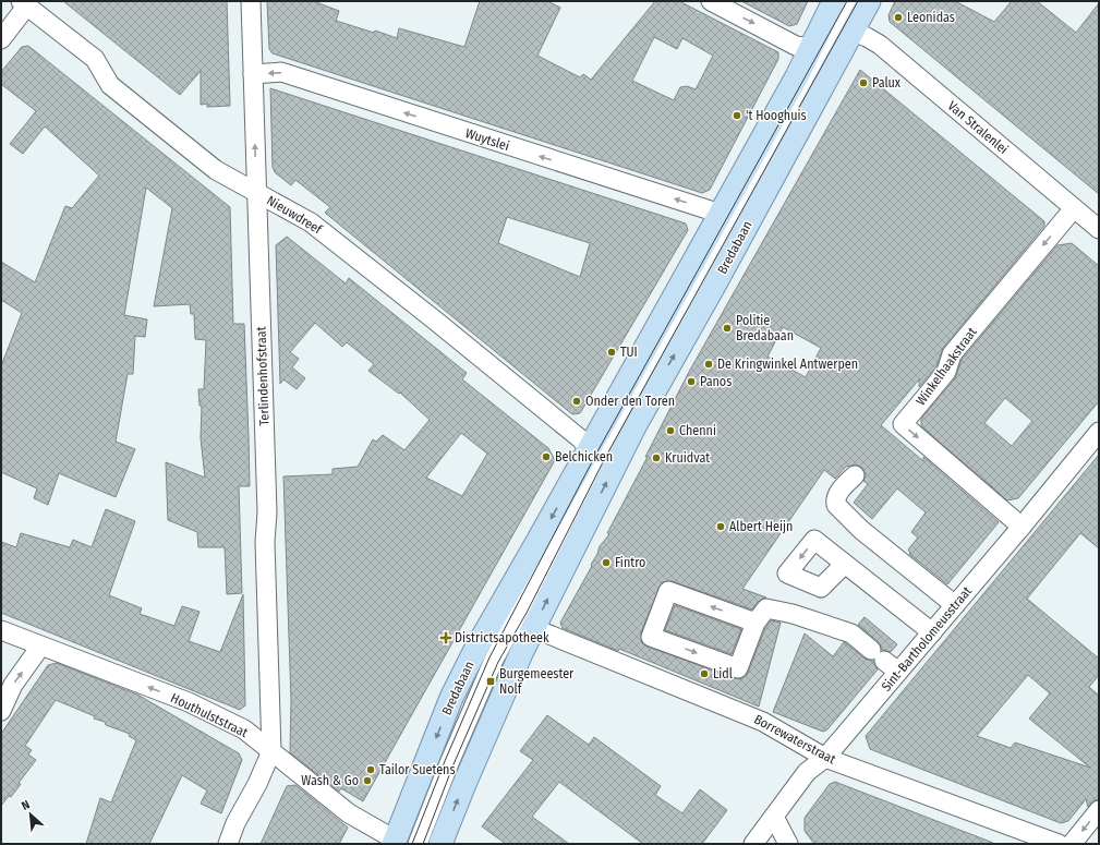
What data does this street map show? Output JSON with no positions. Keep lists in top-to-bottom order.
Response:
{
  "streets": {
    "main road": ["Bredabaan"],
    "street": [
      "Van Stralenlei",
      "Wuytslei",
      "Nieuwdreef",
      "Winkelhaakstraat",
      "Terlindenhofstraat",
      "Sint-Bartholomeusstraat",
      "Houthulststraat",
      "Borrewaterstraat"
    ]
  },
  "crossings": [
    ["Van Stralenlei", "Bredabaan"],
    ["Van Stralenlei", "Winkelhaakstraat"],
    ["Wuytslei", "Bredabaan"],
    ["Wuytslei", "Terlindenhofstraat"],
    ["Nieuwdreef", "Bredabaan"],
    ["Nieuwdreef", "Terlindenhofstraat"],
    ["Bredabaan", "Houthulststraat"],
    ["Bredabaan", "Borrewaterstraat"],
    ["Winkelhaakstraat", "Sint-Bartholomeusstraat"],
    ["Terlindenhofstraat", "Houthulststraat"],
    ["Sint-Bartholomeusstraat", "Borrewaterstraat"]
  ],
  "one_way": ["Wuytslei", "Houthulststraat"],
  "places": {
    "other": [
      "Leonidas",
      "Palux",
      "'t Hooghuis",
      "Politie Bredabaan",
      "TUI",
      "De Kringwinkel Antwerpen",
      "Panos",
      "Onder den Toren",
      "Chenni",
      "Belchicken",
      "Kruidvat",
      "Albert Heijn",
      "Fintro",
      "Lidl",
      "Tailor Suetens",
      "Wash & Go"
    ],
    "health": ["Districtsapotheek"],
    "transit": ["Burgemeester Nolf"]
  },
  "north": "top left"
}
